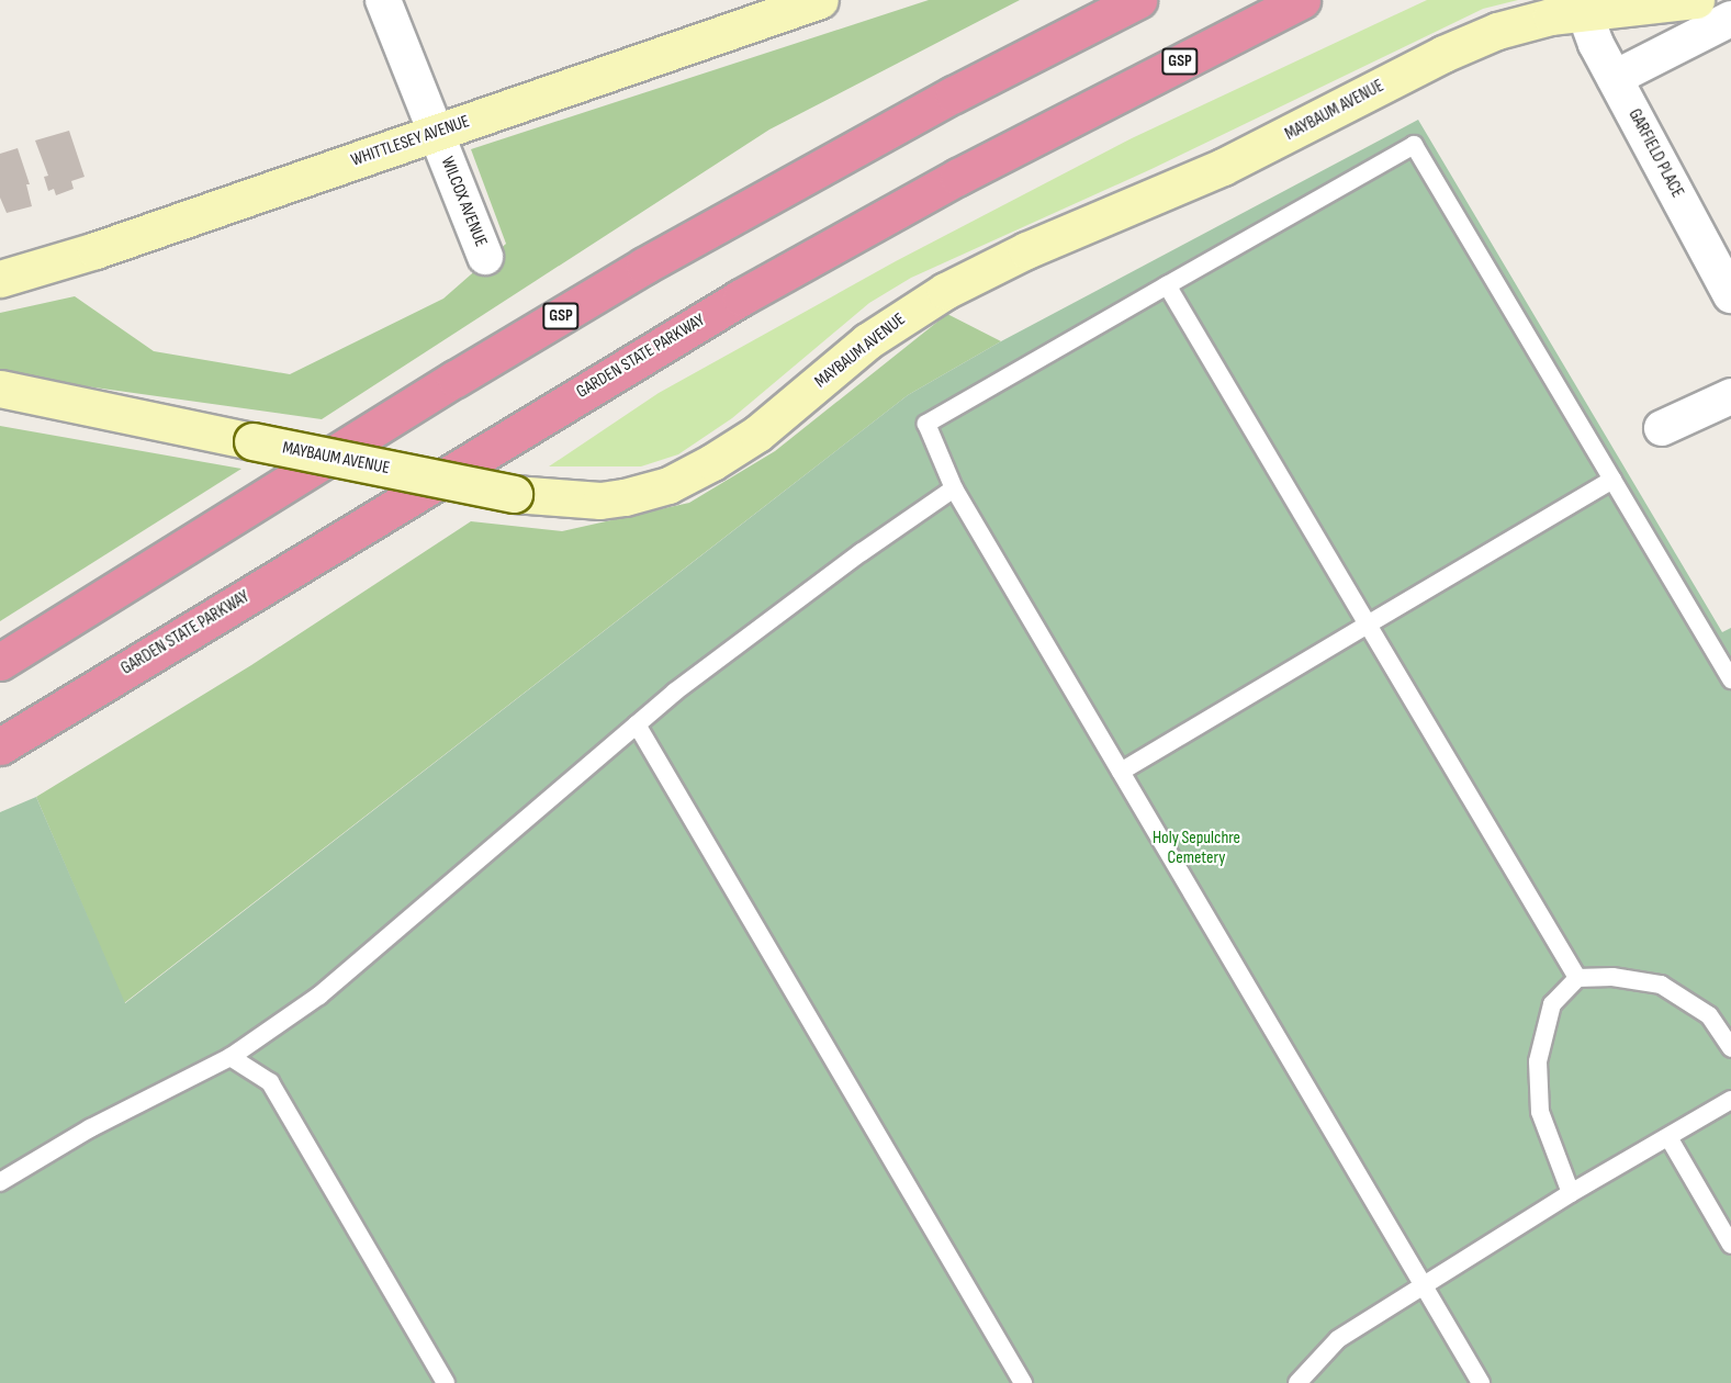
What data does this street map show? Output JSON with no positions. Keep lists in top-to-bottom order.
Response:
{
  "streets": {
    "highway": ["GSP", "GARDEN STATE PARKWAY"],
    "main road": ["MAYBAUM AVENUE", "WHITTLESEY AVENUE"],
    "street": ["GARFIELD PLACE", "WILCOX AVENUE"]
  },
  "crossings": [
    ["MAYBAUM AVENUE", "GARFIELD PLACE"],
    ["WHITTLESEY AVENUE", "WILCOX AVENUE"]
  ],
  "parks": ["Holy Sepulchre Cemetery"]
}
